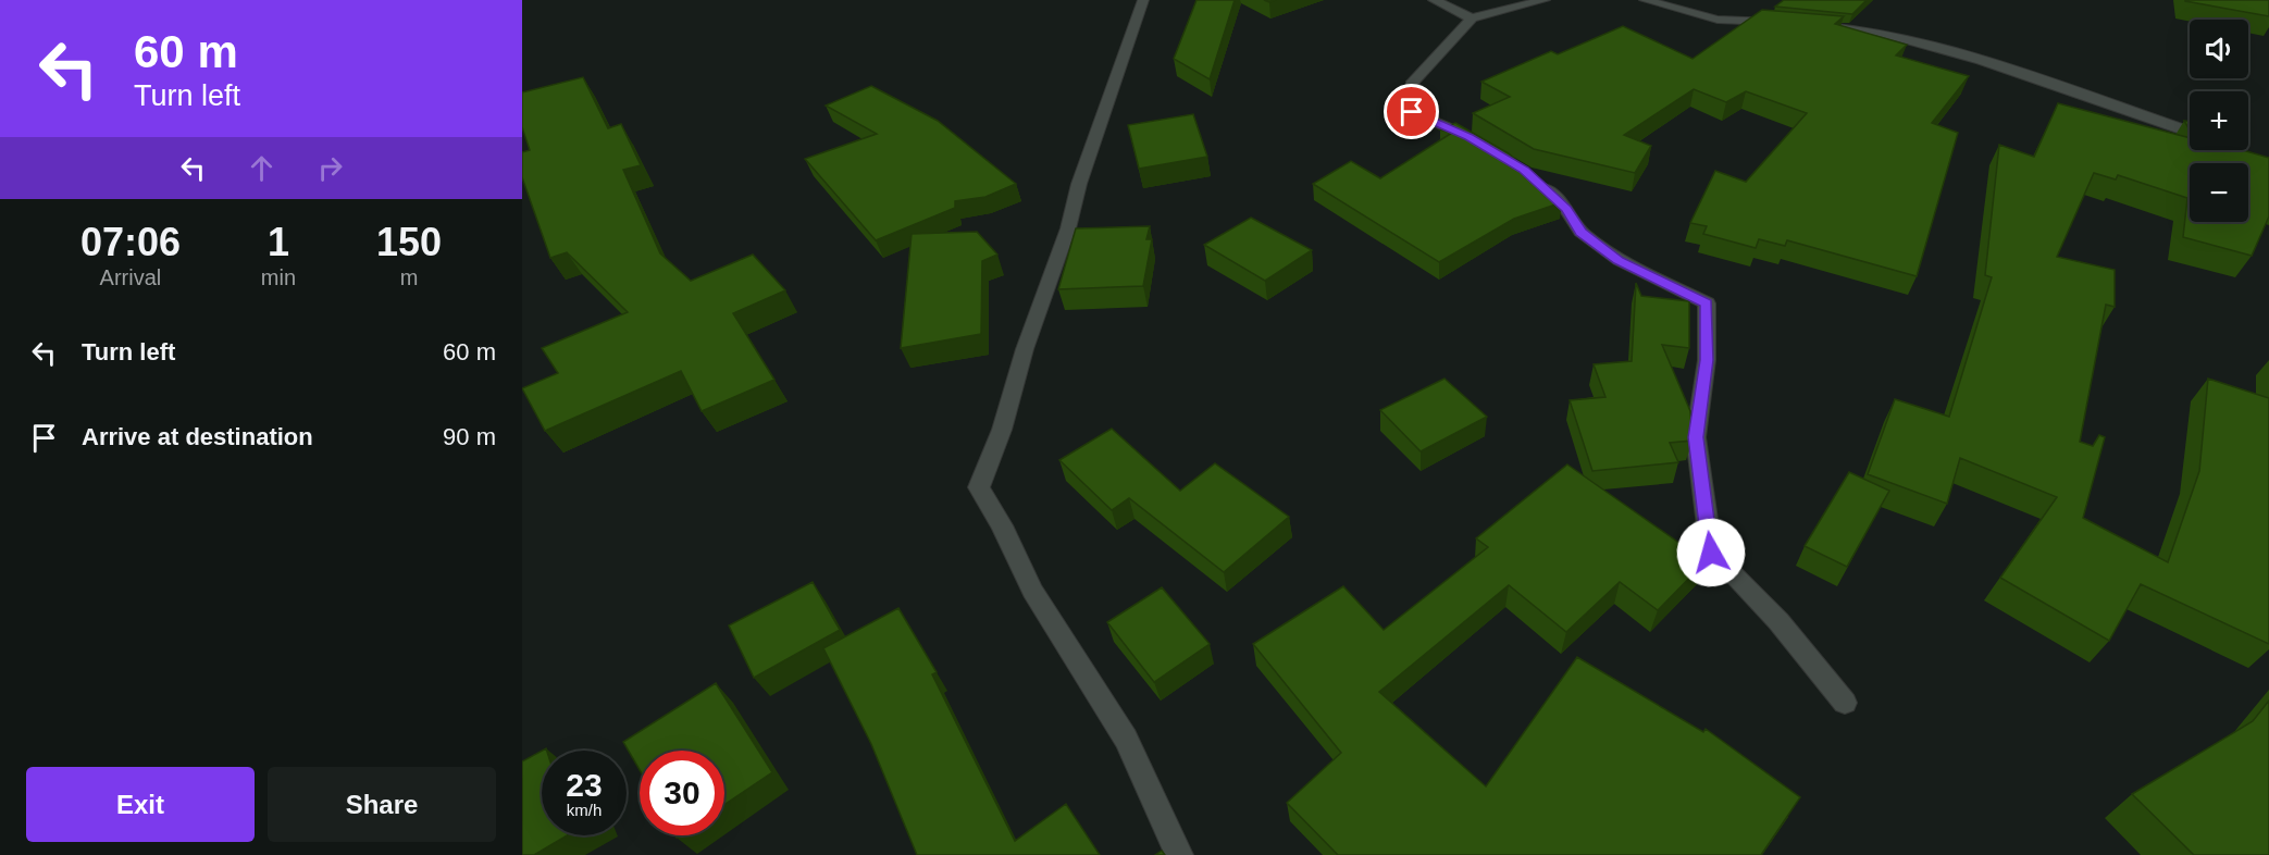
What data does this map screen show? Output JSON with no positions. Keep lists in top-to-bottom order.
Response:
{
  "page": {
    "turn": ["60 m", "Turn left"],
    "map_buttons": ["+", "−"],
    "eta": [
      "07:06",
      "Arrival",
      "1",
      "min",
      "150",
      "m"
    ],
    "list": [
      {
        "name": "Turn left",
        "value": "60 m"
      },
      {
        "name": "Arrive at destination",
        "value": "90 m"
      }
    ],
    "speed": "23 km/h",
    "limit": "30",
    "buttons": ["Exit", "Share"]
  }
}
